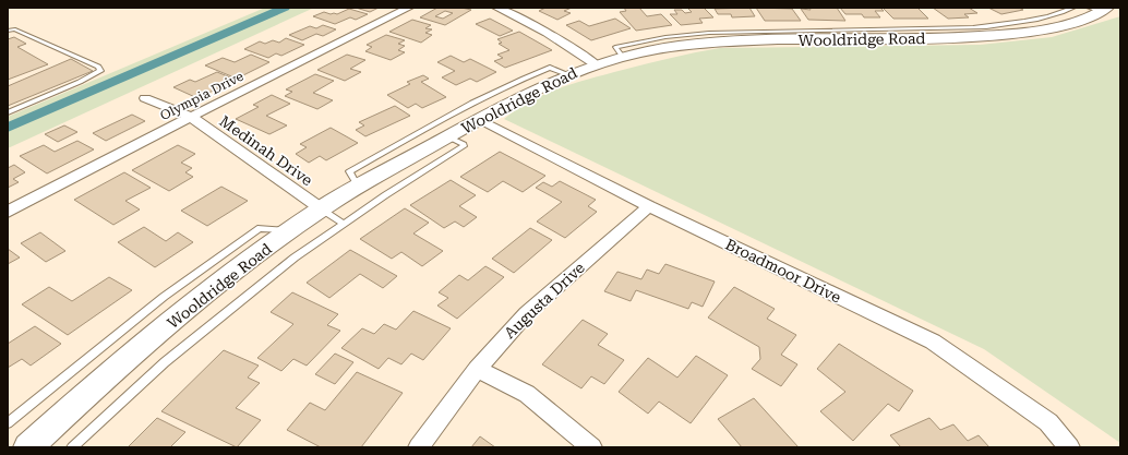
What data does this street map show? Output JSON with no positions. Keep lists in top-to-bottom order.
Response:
{
  "streets": {
    "street": [
      "Wooldridge Road",
      "Olympia Drive",
      "Medinah Drive",
      "Broadmoor Drive",
      "Augusta Drive"
    ]
  },
  "crossings": [
    ["Wooldridge Road", "Medinah Drive"],
    ["Wooldridge Road", "Broadmoor Drive"],
    ["Olympia Drive", "Medinah Drive"],
    ["Broadmoor Drive", "Augusta Drive"]
  ]
}
